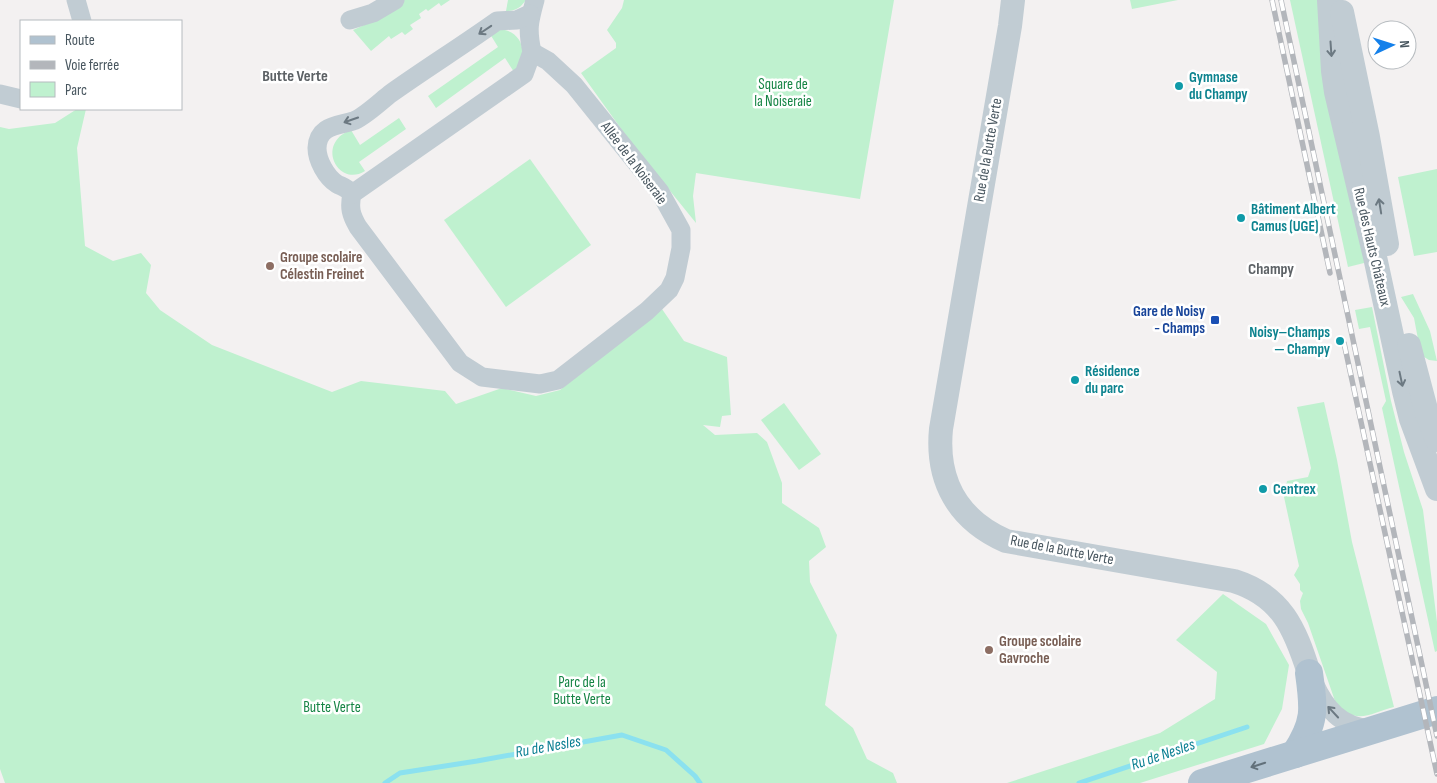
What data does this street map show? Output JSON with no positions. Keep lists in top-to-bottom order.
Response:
{
  "streets": {
    "street": ["Rue de la Butte Verte", "Allée de la Noiseraie", "Rue des Hauts Châteaux"]
  },
  "districts": ["Butte Verte", "Champy"],
  "water": ["Ru de Nesles"],
  "parks": ["Square de la Noiseraie", "Parc de la Butte Verte", "Butte Verte"],
  "places": {
    "other": [
      "Gymnase du Champy",
      "Bâtiment Albert Camus (UGE)",
      "Groupe scolaire Célestin Freinet",
      "Noisy–Champs — Champy",
      "Résidence du parc",
      "Centrex",
      "Groupe scolaire Gavroche"
    ],
    "transit": ["Gare de Noisy - Champs"]
  },
  "legend": ["Route", "Voie ferrée", "Parc"],
  "north": "right"
}
